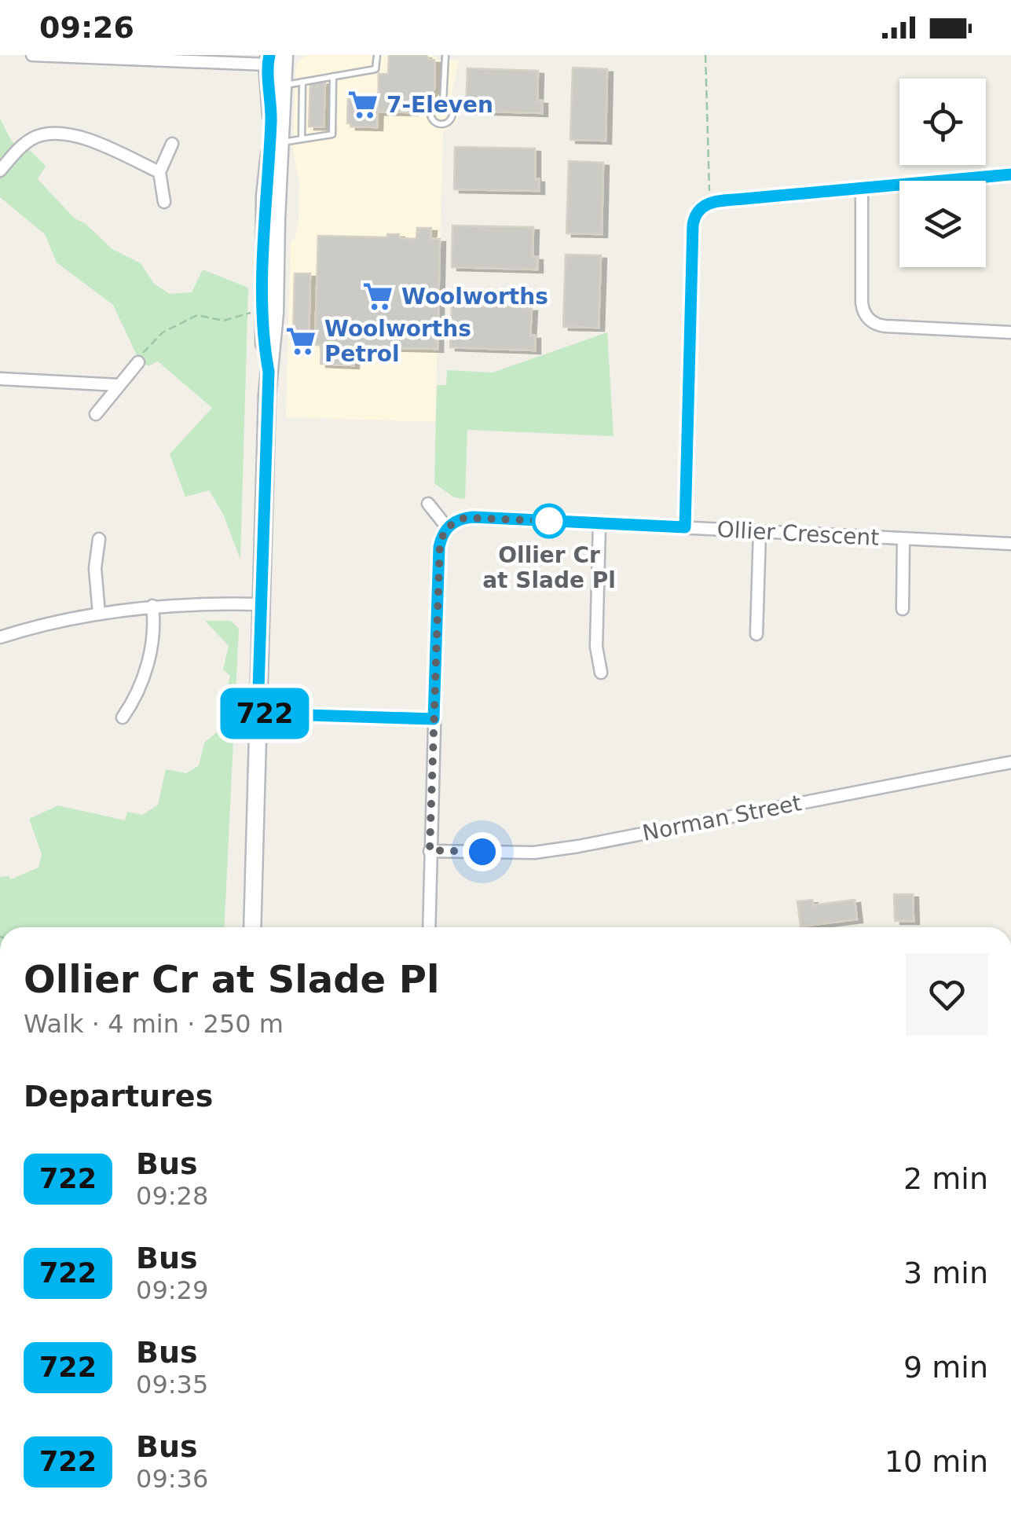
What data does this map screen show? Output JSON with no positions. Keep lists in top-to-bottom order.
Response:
{
  "streets": {
    "street": ["Ollier Crescent", "Norman Street"]
  },
  "places": {
    "supermarket": ["7-Eleven", "Woolworths", "Woolworths Petrol"],
    "other": ["Ollier Cr at Slade Pl"]
  },
  "lines": ["bus line 722"],
  "page": {
    "status": "09:26",
    "on_map": "722",
    "heading": [
      ["Ollier Cr at Slade Pl", "Walk · 4 min · 250 m"],
      "Departures"
    ],
    "list": [
      {
        "mark": "722",
        "name": "Bus",
        "note": "09:28",
        "value": "2 min"
      },
      {
        "mark": "722",
        "name": "Bus",
        "note": "09:29",
        "value": "3 min"
      },
      {
        "mark": "722",
        "name": "Bus",
        "note": "09:35",
        "value": "9 min"
      },
      {
        "mark": "722",
        "name": "Bus",
        "note": "09:36",
        "value": "10 min"
      }
    ]
  }
}
